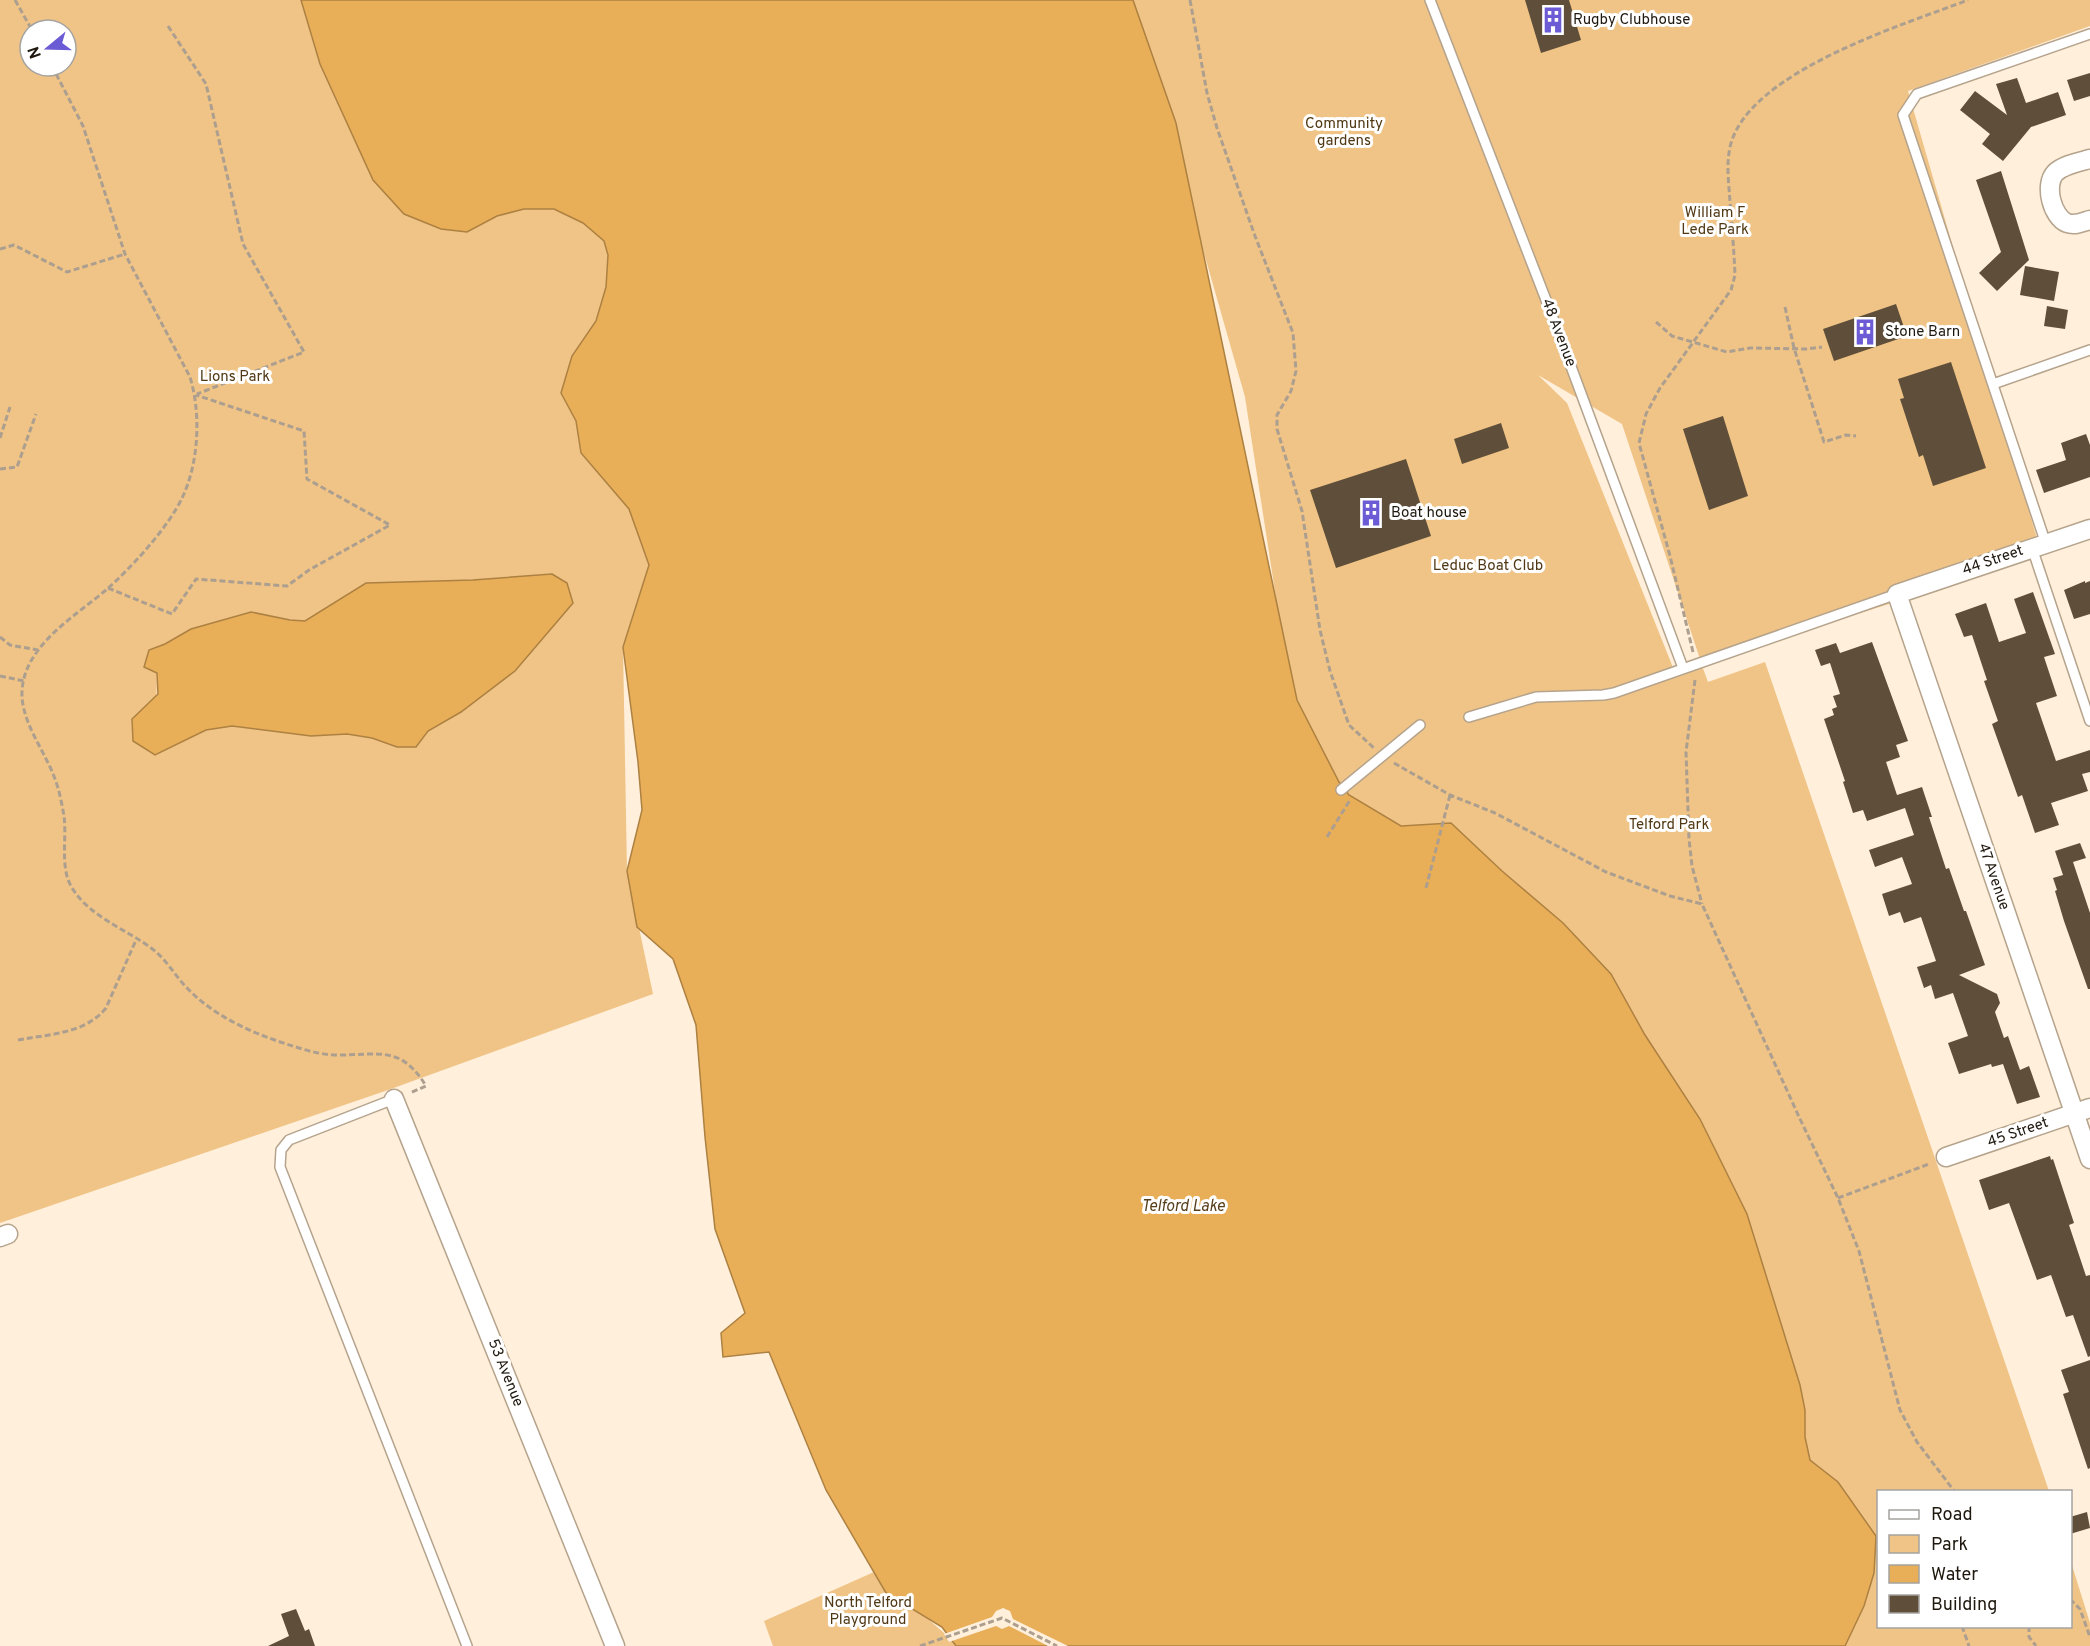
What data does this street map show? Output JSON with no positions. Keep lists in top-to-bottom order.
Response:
{
  "streets": {
    "street": [
      "44 Street",
      "47 Avenue",
      "45 Street",
      "53 Avenue"
    ],
    "lane": ["48 Avenue"]
  },
  "crossings": [
    ["44 Street", "47 Avenue"],
    ["47 Avenue", "45 Street"]
  ],
  "water": ["Telford Lake"],
  "parks": [
    "Community gardens",
    "William F Lede Park",
    "Lions Park",
    "Leduc Boat Club",
    "Telford Park",
    "North Telford Playground"
  ],
  "places": {
    "building": ["Rugby Clubhouse", "Stone Barn", "Boat house"]
  },
  "legend": [
    "Road",
    "Park",
    "Water",
    "Building"
  ],
  "north": "left"
}
